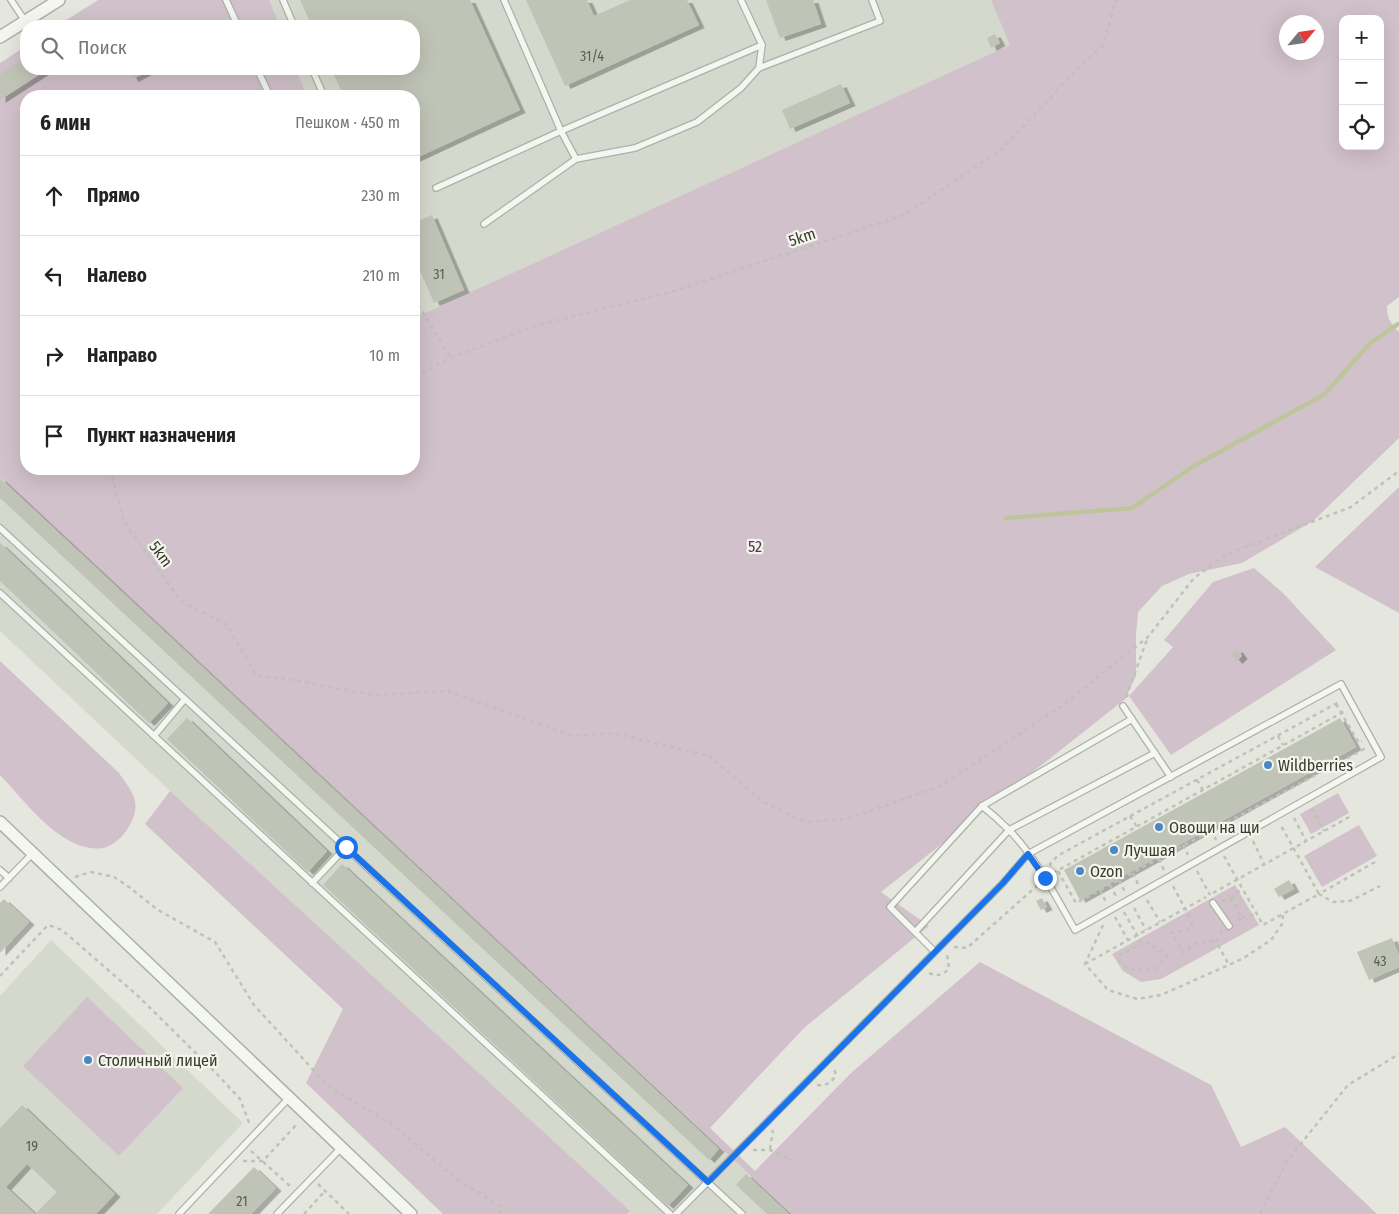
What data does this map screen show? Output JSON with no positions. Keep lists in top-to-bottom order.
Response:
{
  "streets": {
    "path": ["5km"]
  },
  "parks": ["52"],
  "places": [
    "Wildberries",
    "Овощи на щи",
    "Лучшая",
    "Ozon",
    "Столичный лицей"
  ],
  "house_numbers": [
    "31/4",
    "31",
    "43",
    "19",
    "21"
  ],
  "north": "top right",
  "page": {
    "map_buttons": ["+", "−"],
    "search": "Поиск",
    "heading": ["6 мин", "Пешком · 450 m"],
    "list": [
      ["Прямо", "230 m"],
      ["Налево", "210 m"],
      ["Направо", "10 m"],
      "Пункт назначения"
    ]
  }
}
